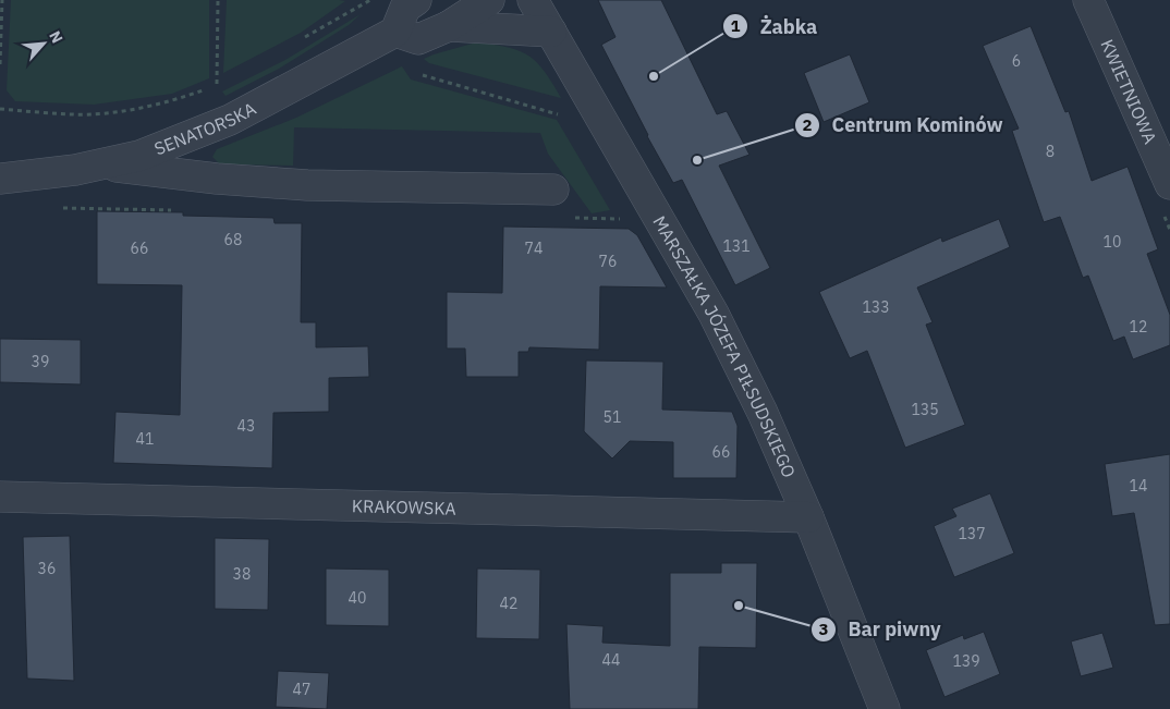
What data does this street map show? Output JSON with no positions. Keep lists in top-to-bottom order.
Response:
{
  "streets": {
    "street": [
      "KWIETNIOWA",
      "SENATORSKA",
      "MARSZAŁKA JÓZEFA PIŁSUDSKIEGO",
      "KRAKOWSKA"
    ]
  },
  "crossings": [
    ["MARSZAŁKA JÓZEFA PIŁSUDSKIEGO", "KRAKOWSKA"]
  ],
  "places": ["Żabka", "Centrum Kominów", "Bar piwny"],
  "house_numbers": [
    "6",
    "8",
    "68",
    "10",
    "131",
    "66",
    "74",
    "76",
    "133",
    "12",
    "39",
    "135",
    "51",
    "43",
    "41",
    "66",
    "14",
    "137",
    "36",
    "38",
    "40",
    "42",
    "44",
    "139",
    "47"
  ],
  "north": "top right"
}
